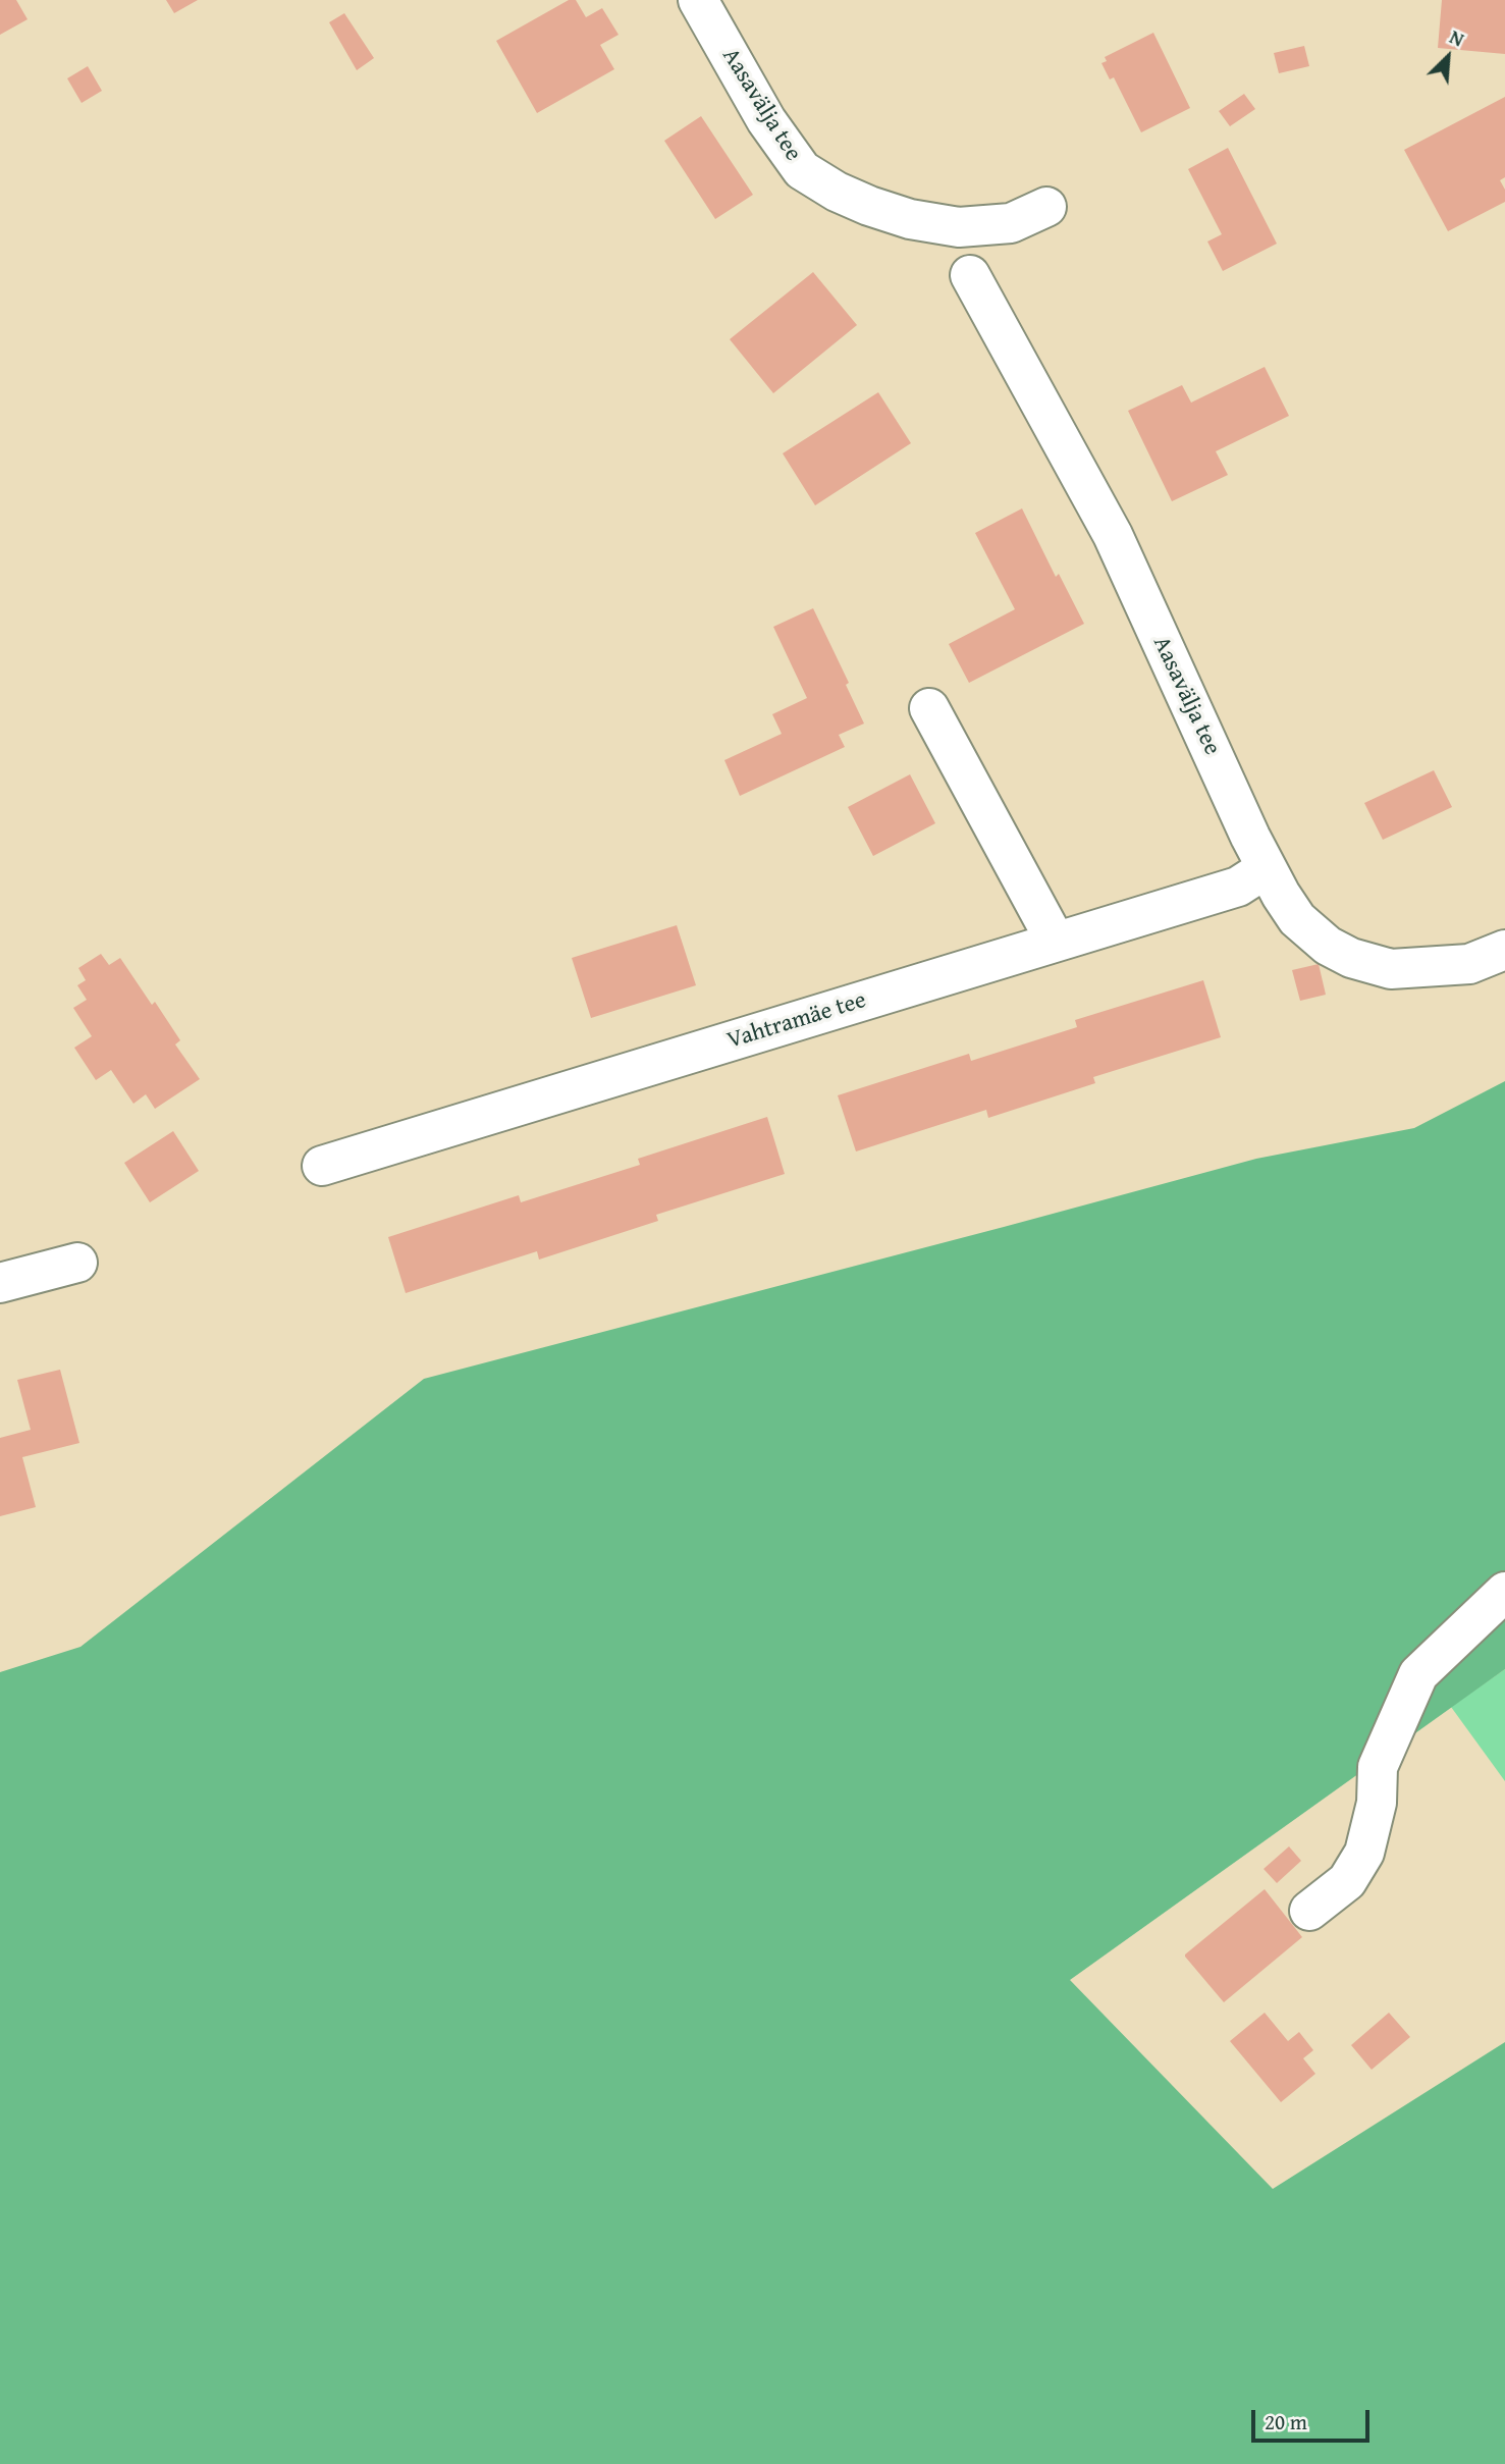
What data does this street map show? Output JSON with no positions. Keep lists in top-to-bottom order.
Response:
{
  "streets": {
    "street": ["Aasavälja tee", "Vahtramäe tee"]
  },
  "crossings": [
    ["Aasavälja tee", "Vahtramäe tee"]
  ],
  "scale_bar": "20 m",
  "north": "top right"
}
